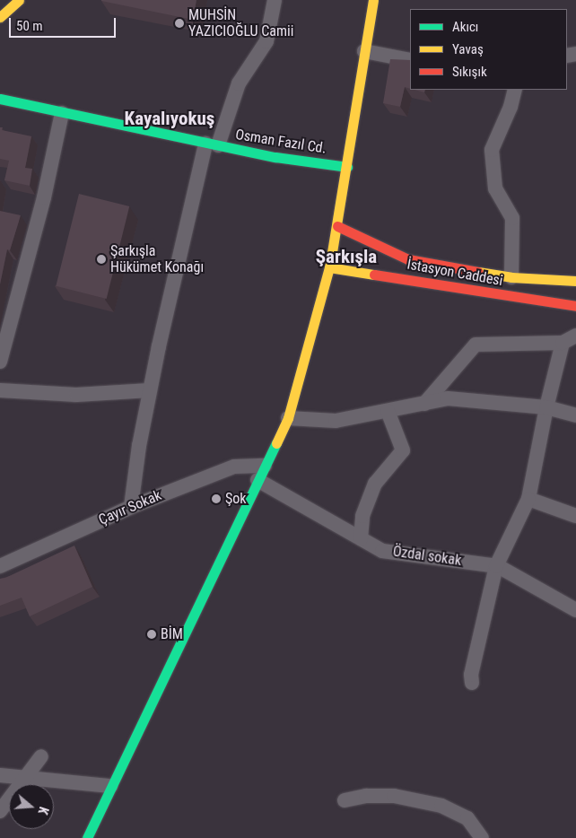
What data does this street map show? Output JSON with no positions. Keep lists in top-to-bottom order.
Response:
{
  "streets": {
    "main road": ["Osman Fazıl Cd.", "İstasyon Caddesi"],
    "street": ["Çayır Sokak", "Özdal sokak"]
  },
  "districts": ["Kayalıyokuş", "Şarkışla"],
  "places": [
    "MUHSİN YAZICIOĞLU Camii",
    "Şarkışla Hükümet Konağı",
    "Şok",
    "BİM"
  ],
  "legend": ["Akıcı", "Yavaş", "Sıkışık"],
  "scale_bar": "50 m",
  "north": "right"
}
